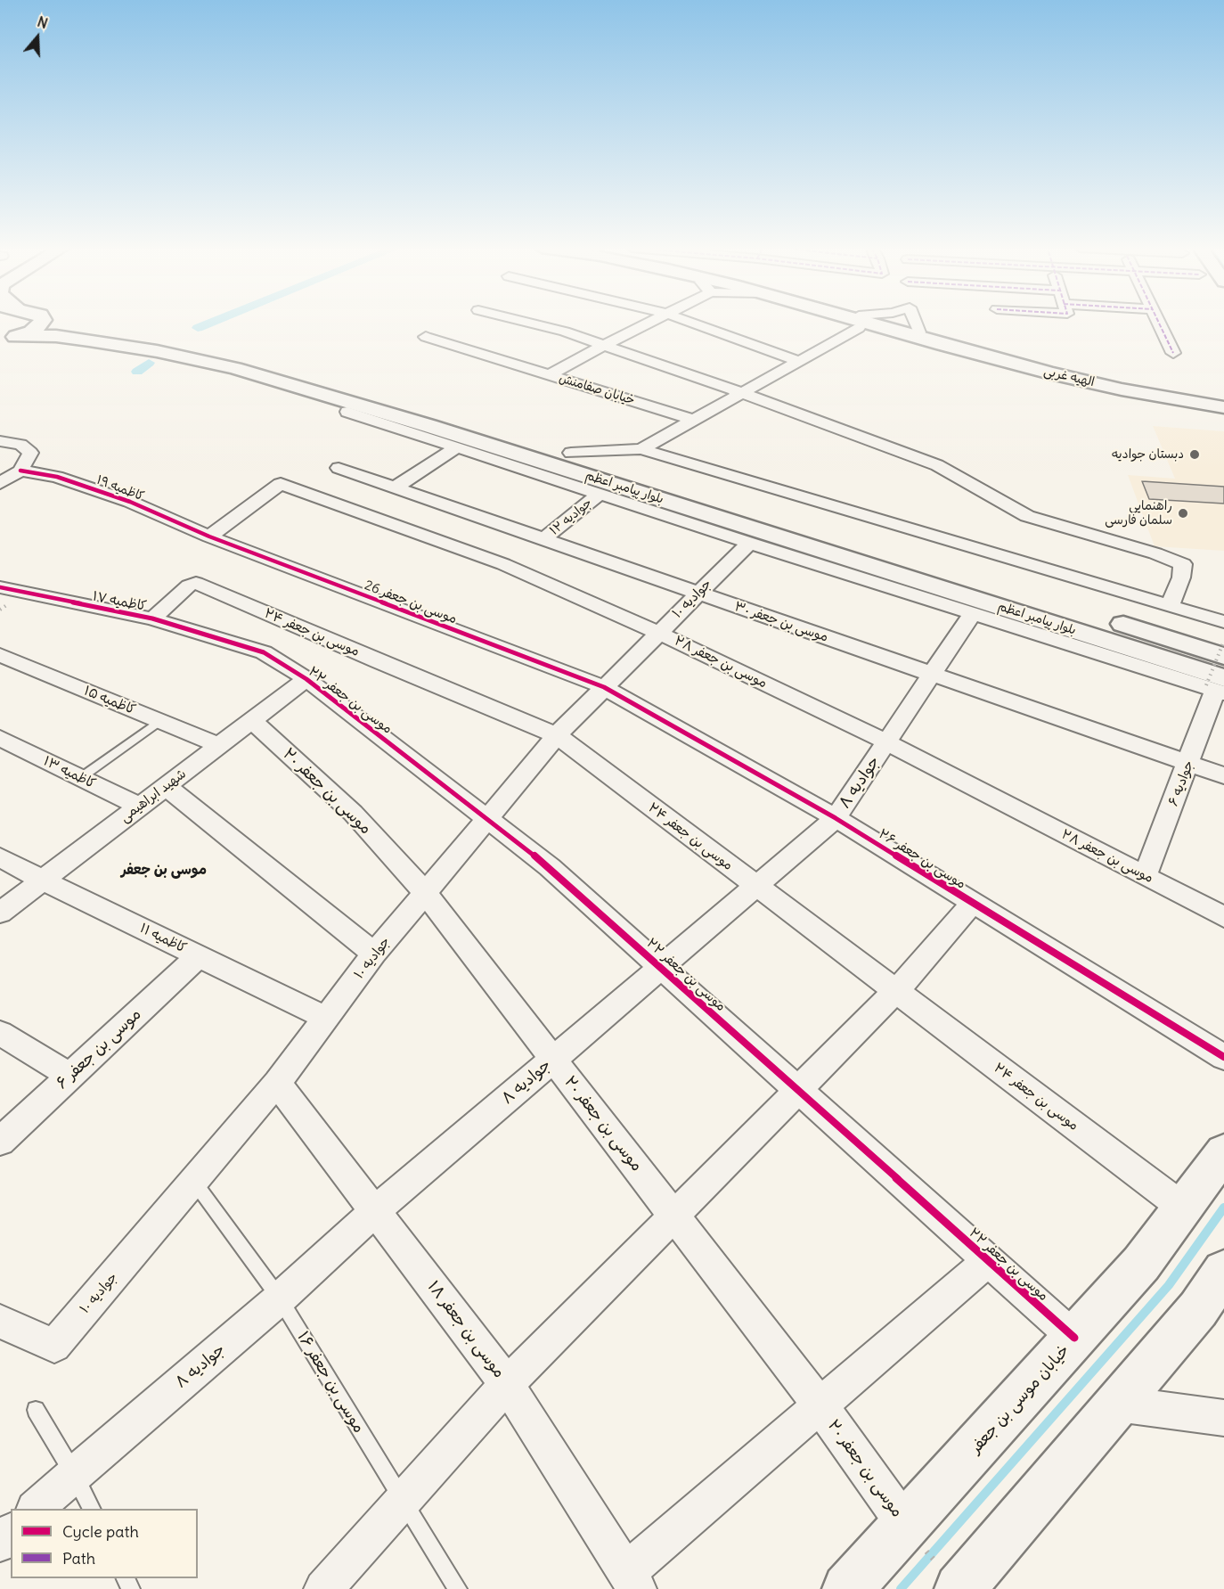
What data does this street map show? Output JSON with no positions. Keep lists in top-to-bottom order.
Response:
{
  "streets": {
    "main road": ["الهیه غربی", "بلوار پیامبر اعظم", "خیابان موسی بن جعفر"],
    "street": [
      "خیابان صفامنش",
      "کاظمیه ۱۹",
      "جوادیه ۱۲",
      "جوادیه ۱۰",
      "کاظمیه ۱۷",
      "موسی بن جعفر 26",
      "موسی بن جعفر ۳۰",
      "موسی بن جعفر ۲۴",
      "موسی بن جعفر ۲۸",
      "کاظمیه ۱۵",
      "موسی بن جعفر ۲۲",
      "کاظمیه ۱۳",
      "جوادیه ۸",
      "جوادیه ۶",
      "موسی بن جعفر ۲۰",
      "شهید ابراهیمی",
      "موسی بن جعفر ۲۶",
      "کاظمیه ۱۱",
      "موسی بن جعفر ۶",
      "موسی بن جعفر ۱۸"
    ],
    "lane": ["موسی بن جعفر ۱۶"]
  },
  "crossings": [
    ["بلوار پیامبر اعظم", "جوادیه ۶"],
    ["کاظمیه ۱۹", "موسی بن جعفر 26"],
    ["کاظمیه ۱۹", "موسی بن جعفر ۲۸"],
    ["جوادیه ۱۲", "موسی بن جعفر ۳۰"],
    ["جوادیه ۱۰", "موسی بن جعفر 26"],
    ["جوادیه ۱۰", "موسی بن جعفر ۳۰"],
    ["جوادیه ۱۰", "موسی بن جعفر ۲۴"],
    ["جوادیه ۱۰", "موسی بن جعفر ۲۸"],
    ["جوادیه ۱۰", "موسی بن جعفر ۲۲"],
    ["جوادیه ۱۰", "موسی بن جعفر ۲۰"],
    ["جوادیه ۱۰", "موسی بن جعفر ۲۶"],
    ["جوادیه ۱۰", "کاظمیه ۱۱"],
    ["جوادیه ۱۰", "موسی بن جعفر ۱۸"],
    ["جوادیه ۱۰", "موسی بن جعفر ۱۶"],
    ["کاظمیه ۱۷", "موسی بن جعفر ۲۴"],
    ["کاظمیه ۱۷", "موسی بن جعفر ۲۲"],
    ["موسی بن جعفر 26", "موسی بن جعفر ۲۸"],
    ["موسی بن جعفر 26", "موسی بن جعفر ۲۶"],
    ["موسی بن جعفر ۳۰", "جوادیه ۸"],
    ["موسی بن جعفر ۳۰", "جوادیه ۶"],
    ["موسی بن جعفر ۲۴", "جوادیه ۸"],
    ["موسی بن جعفر ۲۴", "خیابان موسی بن جعفر"],
    ["موسی بن جعفر ۲۸", "جوادیه ۸"],
    ["موسی بن جعفر ۲۸", "جوادیه ۶"],
    ["کاظمیه ۱۵", "شهید ابراهیمی"],
    ["موسی بن جعفر ۲۲", "جوادیه ۸"],
    ["موسی بن جعفر ۲۲", "شهید ابراهیمی"],
    ["موسی بن جعفر ۲۲", "خیابان موسی بن جعفر"],
    ["کاظمیه ۱۳", "شهید ابراهیمی"],
    ["جوادیه ۸", "موسی بن جعفر ۲۰"],
    ["جوادیه ۸", "موسی بن جعفر ۲۶"],
    ["جوادیه ۸", "موسی بن جعفر ۱۸"],
    ["جوادیه ۸", "موسی بن جعفر ۱۶"],
    ["موسی بن جعفر ۲۰", "شهید ابراهیمی"],
    ["موسی بن جعفر ۲۰", "خیابان موسی بن جعفر"],
    ["شهید ابراهیمی", "کاظمیه ۱۱"],
    ["کاظمیه ۱۱", "موسی بن جعفر ۶"]
  ],
  "districts": ["موسی بن جعفر"],
  "places": ["دبستان جوادیه", "راهنمایی سلمان فارسی"],
  "legend": ["Cycle path", "Path"],
  "north": "top"
}
